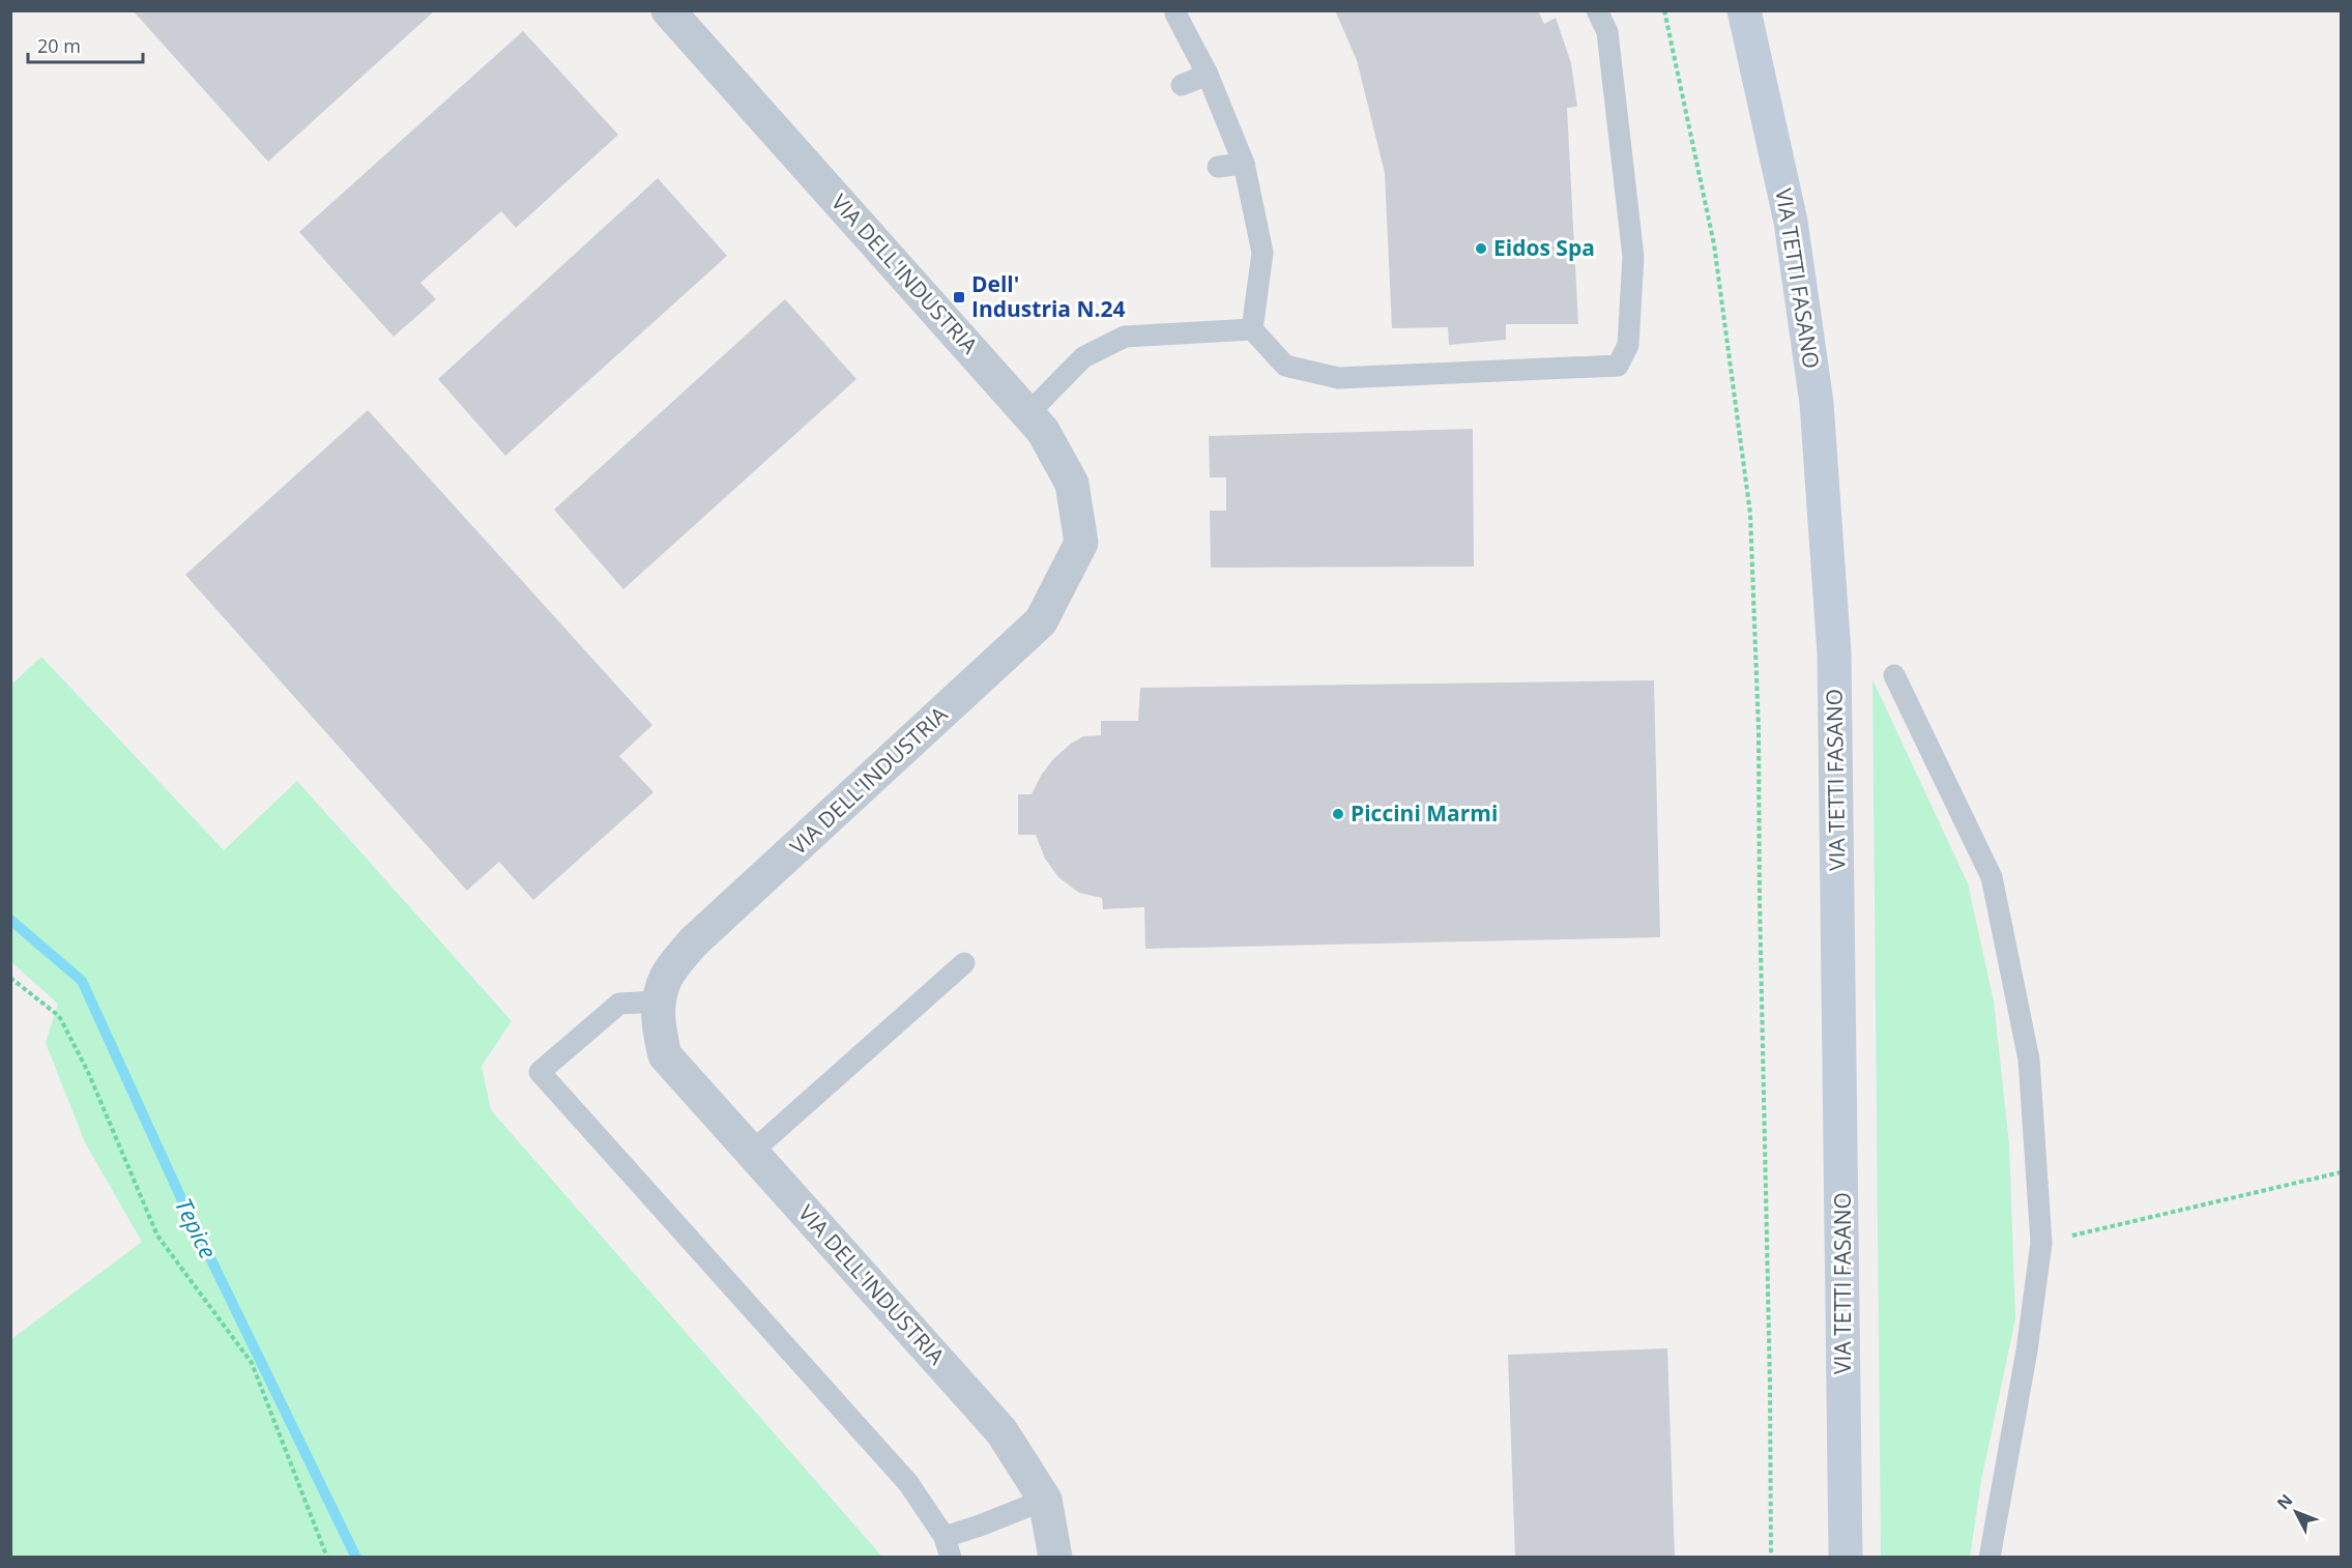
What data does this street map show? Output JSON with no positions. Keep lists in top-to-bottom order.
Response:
{
  "streets": {
    "main road": ["VIA TETTI FASANO"],
    "street": ["VIA DELL'INDUSTRIA"]
  },
  "water": ["Tepice"],
  "places": {
    "other": ["Eidos Spa", "Piccini Marmi"],
    "transit": ["Dell' Industria N.24"]
  },
  "scale_bar": "20 m",
  "north": "top left"
}
